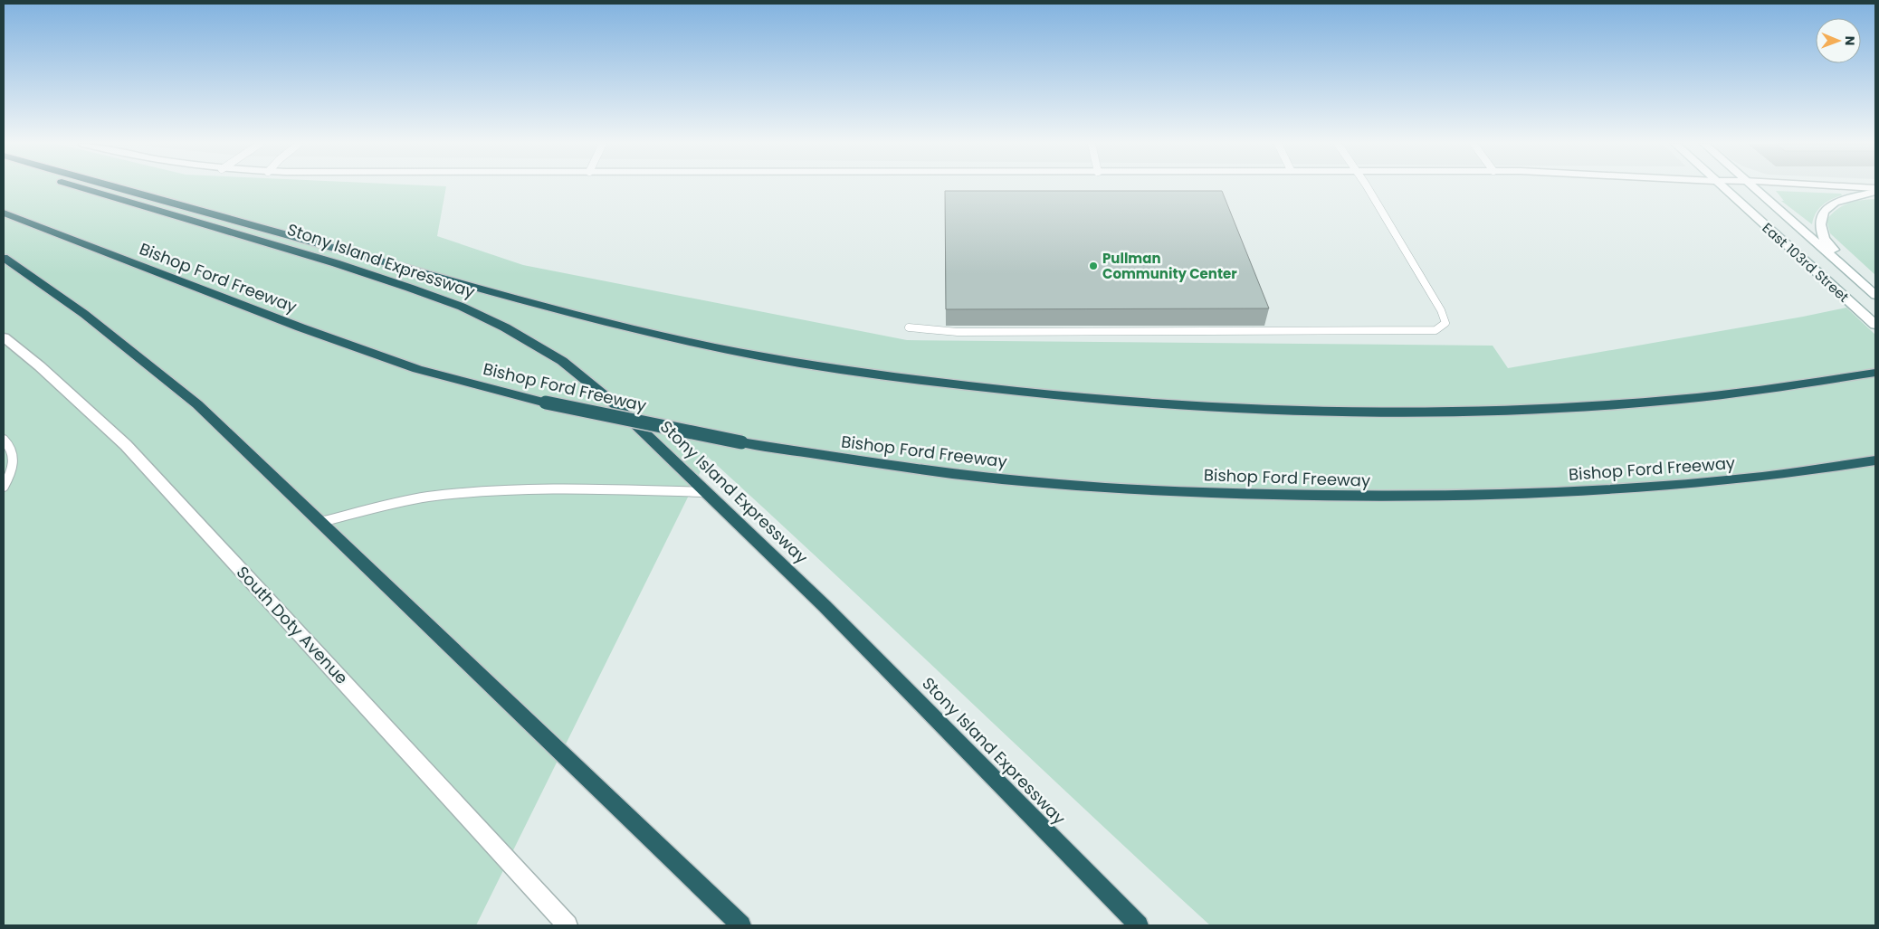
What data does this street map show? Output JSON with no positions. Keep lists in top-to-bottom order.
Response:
{
  "streets": {
    "highway": ["Stony Island Expressway", "Bishop Ford Freeway"],
    "street": ["East 103rd Street", "South Doty Avenue"]
  },
  "places": ["Pullman Community Center"],
  "north": "right"
}
